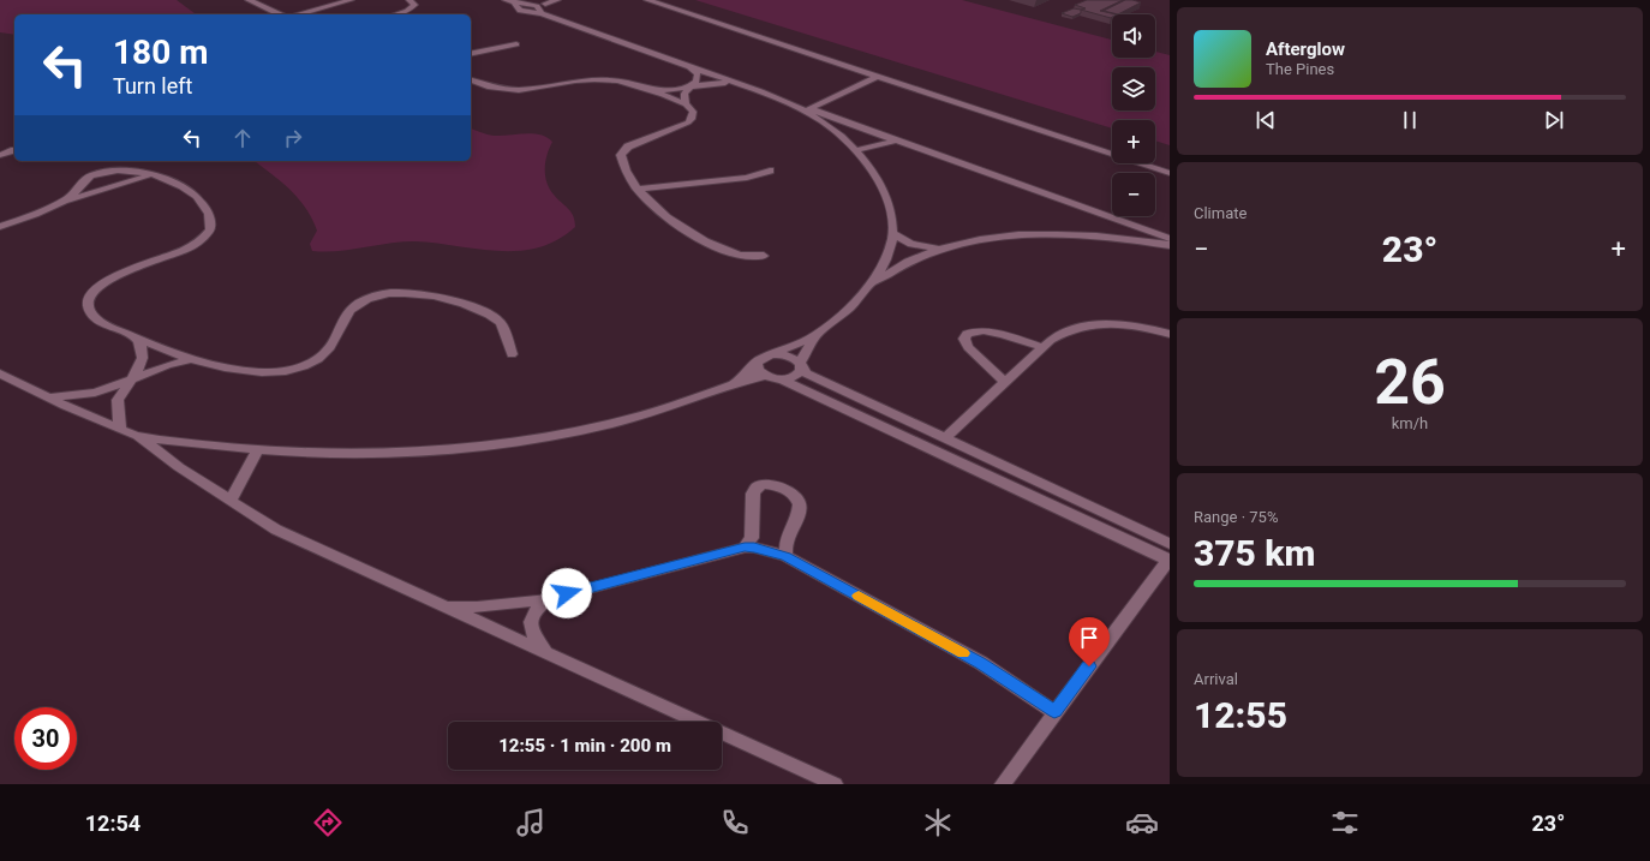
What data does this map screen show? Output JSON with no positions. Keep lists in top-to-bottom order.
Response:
{
  "page": {
    "map_buttons": ["+", "−"],
    "turn": ["180 m", "Turn left"],
    "song": ["Afterglow", "The Pines"],
    "tile": [
      "Climate",
      ["26", "km/h"],
      ["Range · 75%", "375 km"],
      ["Arrival", "12:55"]
    ],
    "heat": ["−", "23°", "+"],
    "limit": "30",
    "trip": "12:55 · 1 min · 200 m",
    "tabs": ["12:54", "23°"]
  }
}
